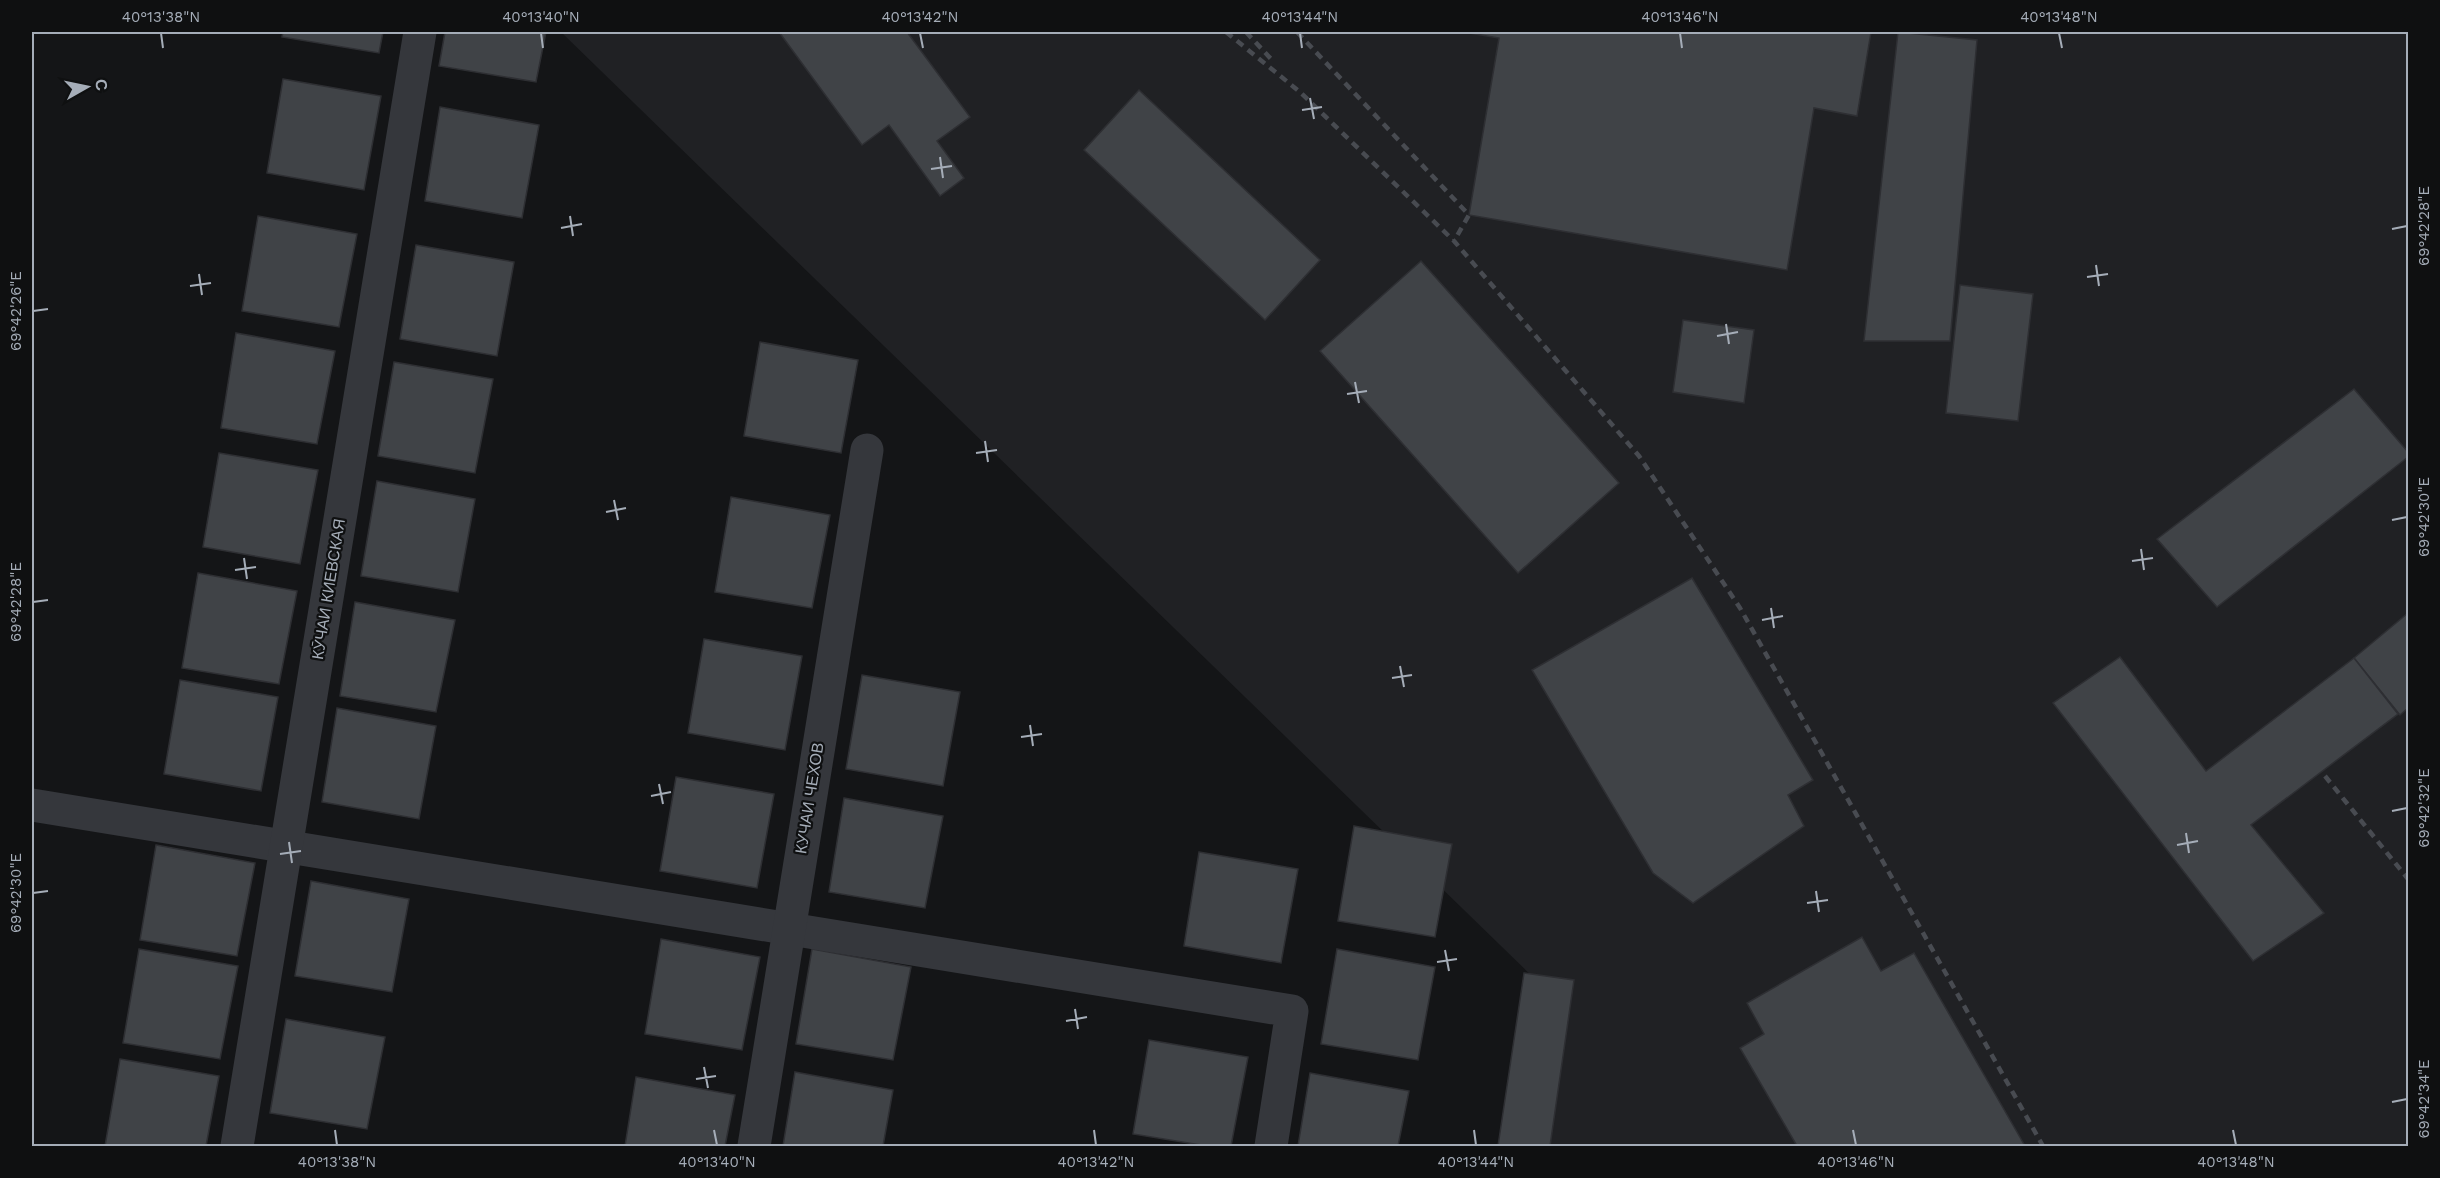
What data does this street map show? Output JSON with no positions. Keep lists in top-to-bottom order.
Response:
{
  "streets": {
    "street": ["КӮЧАИ КИЕВСКАЯ", "КУЧАИ ЧЕХОВ"]
  },
  "north": "right",
  "coordinates": [
    "40°13'38\"N",
    "40°13'40\"N",
    "40°13'42\"N",
    "40°13'44\"N",
    "40°13'46\"N",
    "40°13'48\"N",
    "69°42'28\"E",
    "69°42'26\"E",
    "69°42'30\"E",
    "69°42'32\"E",
    "69°42'34\"E"
  ]
}
